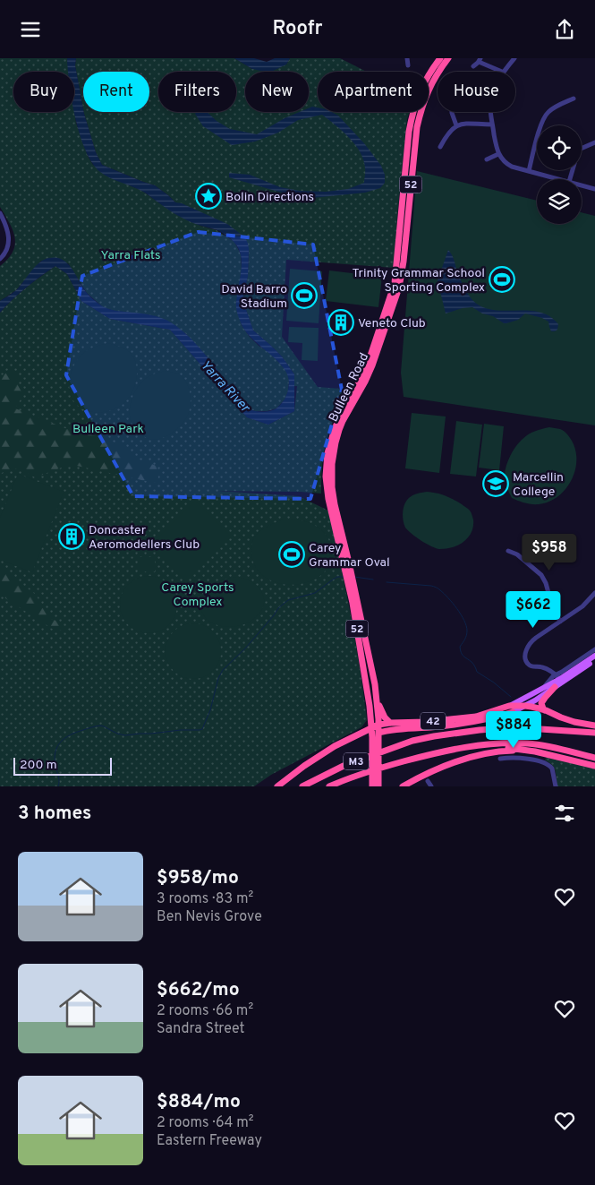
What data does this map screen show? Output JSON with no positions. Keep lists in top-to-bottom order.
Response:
{
  "streets": {
    "highway": [
      "52",
      "Bulleen Road",
      "42",
      "M3"
    ]
  },
  "crossings": [
    ["Bulleen Road", "42"]
  ],
  "water": ["Yarra River"],
  "parks": ["Yarra Flats", "Bulleen Park", "Carey Sports Complex"],
  "places": {
    "place": ["Bolin Directions"],
    "sports": ["Trinity Grammar School Sporting Complex", "David Barro Stadium", "Carey Grammar Oval"],
    "building": ["Veneto Club", "Doncaster Aeromodellers Club"],
    "school or university": ["Marcellin College"]
  },
  "scale_bar": "200 m",
  "page": {
    "header": "Roofr",
    "chip": [
      "Buy",
      "Rent",
      "Filters",
      "New",
      "Apartment",
      "House"
    ],
    "price": ["$958", "$662", "$884"],
    "scale": "200 m",
    "heading": "3 homes",
    "list": [
      {
        "name": "$958/mo",
        "note": "3 rooms · 83 m² · Ben Nevis Grove"
      },
      {
        "name": "$662/mo",
        "note": "2 rooms · 66 m² · Sandra Street"
      },
      {
        "name": "$884/mo",
        "note": "2 rooms · 64 m² · Eastern Freeway"
      }
    ]
  }
}
